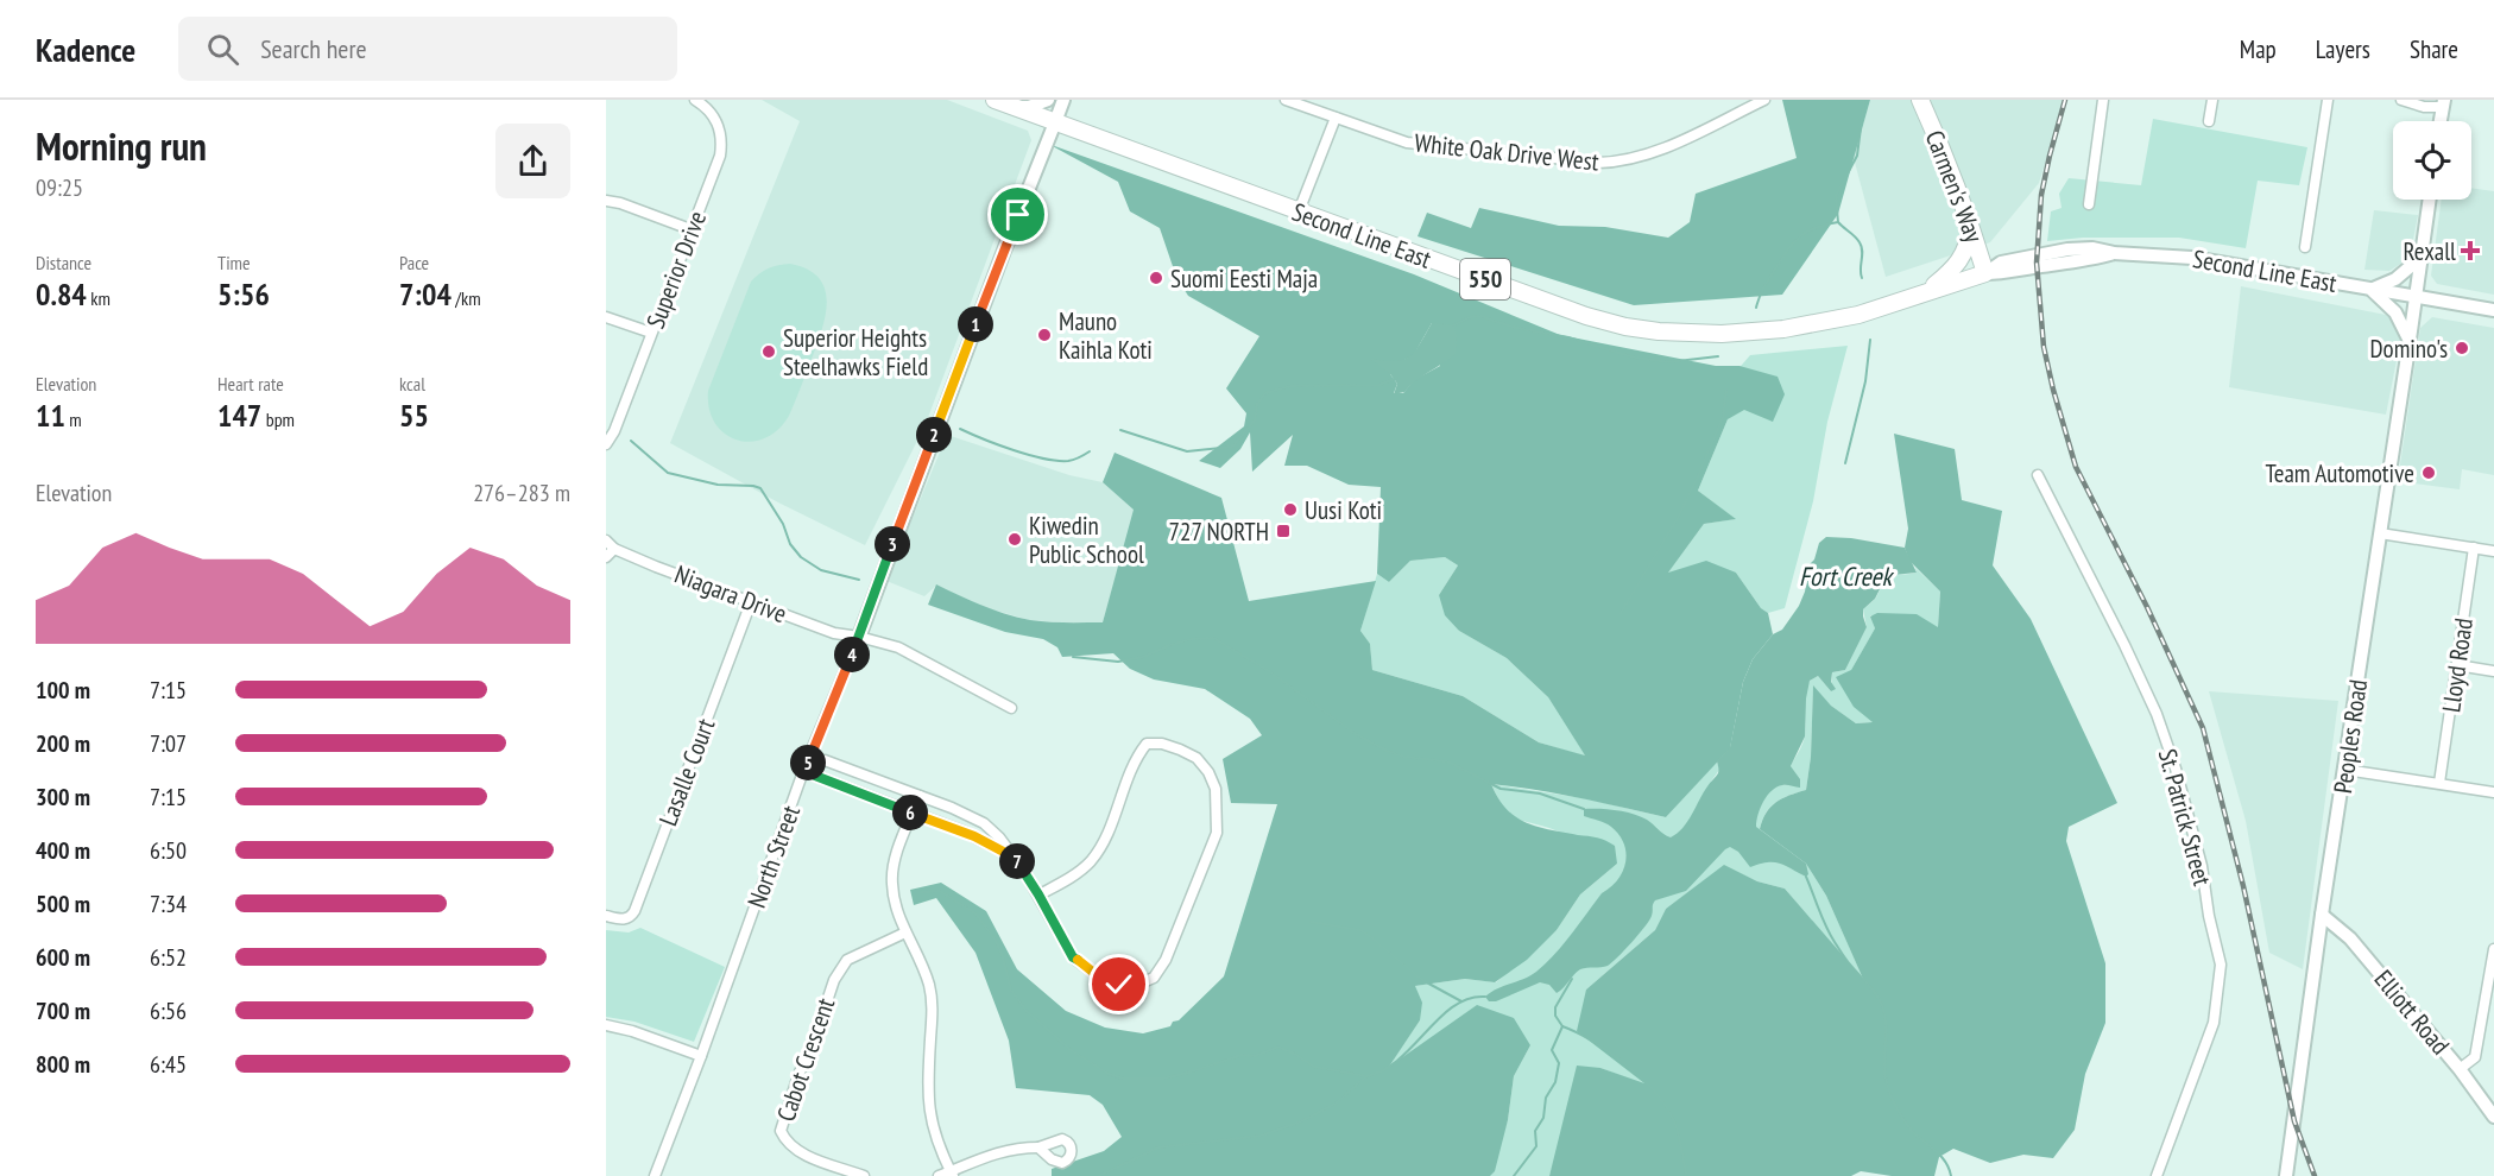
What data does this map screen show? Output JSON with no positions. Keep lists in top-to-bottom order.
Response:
{
  "streets": {
    "highway": ["Carmen's Way", "Second Line East", "550"],
    "main road": ["Peoples Road", "North Street", "Elliott Road"],
    "street": [
      "White Oak Drive West",
      "Superior Drive",
      "Niagara Drive",
      "Lloyd Road",
      "Lasalle Court",
      "St. Patrick Street",
      "Cabot Crescent"
    ]
  },
  "crossings": [
    ["Carmen's Way", "Second Line East"],
    ["Second Line East", "550"],
    ["Second Line East", "Peoples Road"],
    ["Second Line East", "North Street"],
    ["550", "Peoples Road"],
    ["Niagara Drive", "Lasalle Court"],
    ["Niagara Drive", "North Street"],
    ["Peoples Road", "Elliott Road"]
  ],
  "water": ["Fort Creek"],
  "places": {
    "health": ["Rexall"],
    "other": [
      "Suomi Eesti Maja",
      "Mauno Kaihla Koti",
      "Domino's",
      "Superior Heights Steelhawks Field",
      "Team Automotive",
      "Uusi Koti",
      "Kiwedin Public School"
    ],
    "transit": ["727 NORTH"]
  },
  "page": {
    "header": "Kadence",
    "search": "Search here",
    "nav": ["Map", "Layers", "Share"],
    "heading": ["Morning run", "09:25"],
    "stats": [
      ["Distance", "0.84 km"],
      ["Time", "5:56"],
      ["Pace", "7:04 /km"],
      ["Elevation", "11 m"],
      ["Heart rate", "147 bpm"],
      ["kcal", "55"]
    ],
    "pins": [
      "1",
      "2",
      "3",
      "4",
      "5",
      "6",
      "7"
    ],
    "chart": ["Elevation", "276–283 m"],
    "list": [
      {
        "name": "100 m",
        "note": "7:15"
      },
      {
        "name": "200 m",
        "note": "7:07"
      },
      {
        "name": "300 m",
        "note": "7:15"
      },
      {
        "name": "400 m",
        "note": "6:50"
      },
      {
        "name": "500 m",
        "note": "7:34"
      },
      {
        "name": "600 m",
        "note": "6:52"
      },
      {
        "name": "700 m",
        "note": "6:56"
      },
      {
        "name": "800 m",
        "note": "6:45"
      }
    ]
  }
}
